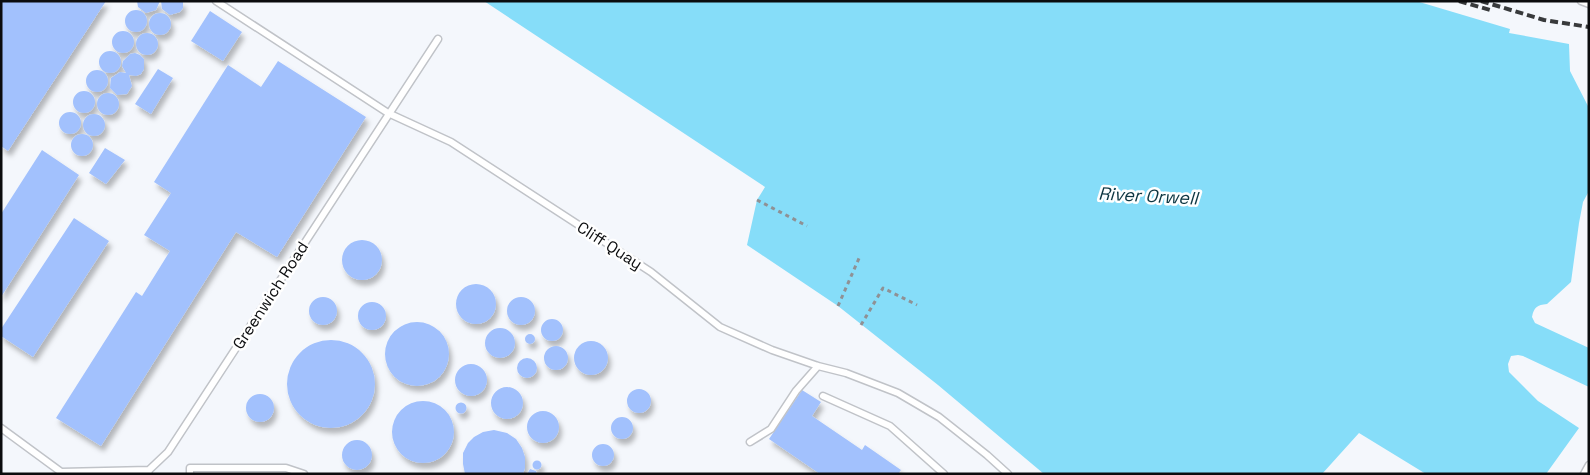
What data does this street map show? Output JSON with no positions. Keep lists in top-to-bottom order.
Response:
{
  "streets": {
    "lane": ["Cliff Quay", "Greenwich Road"]
  },
  "crossings": [
    ["Cliff Quay", "Greenwich Road"]
  ],
  "water": ["River Orwell"]
}
